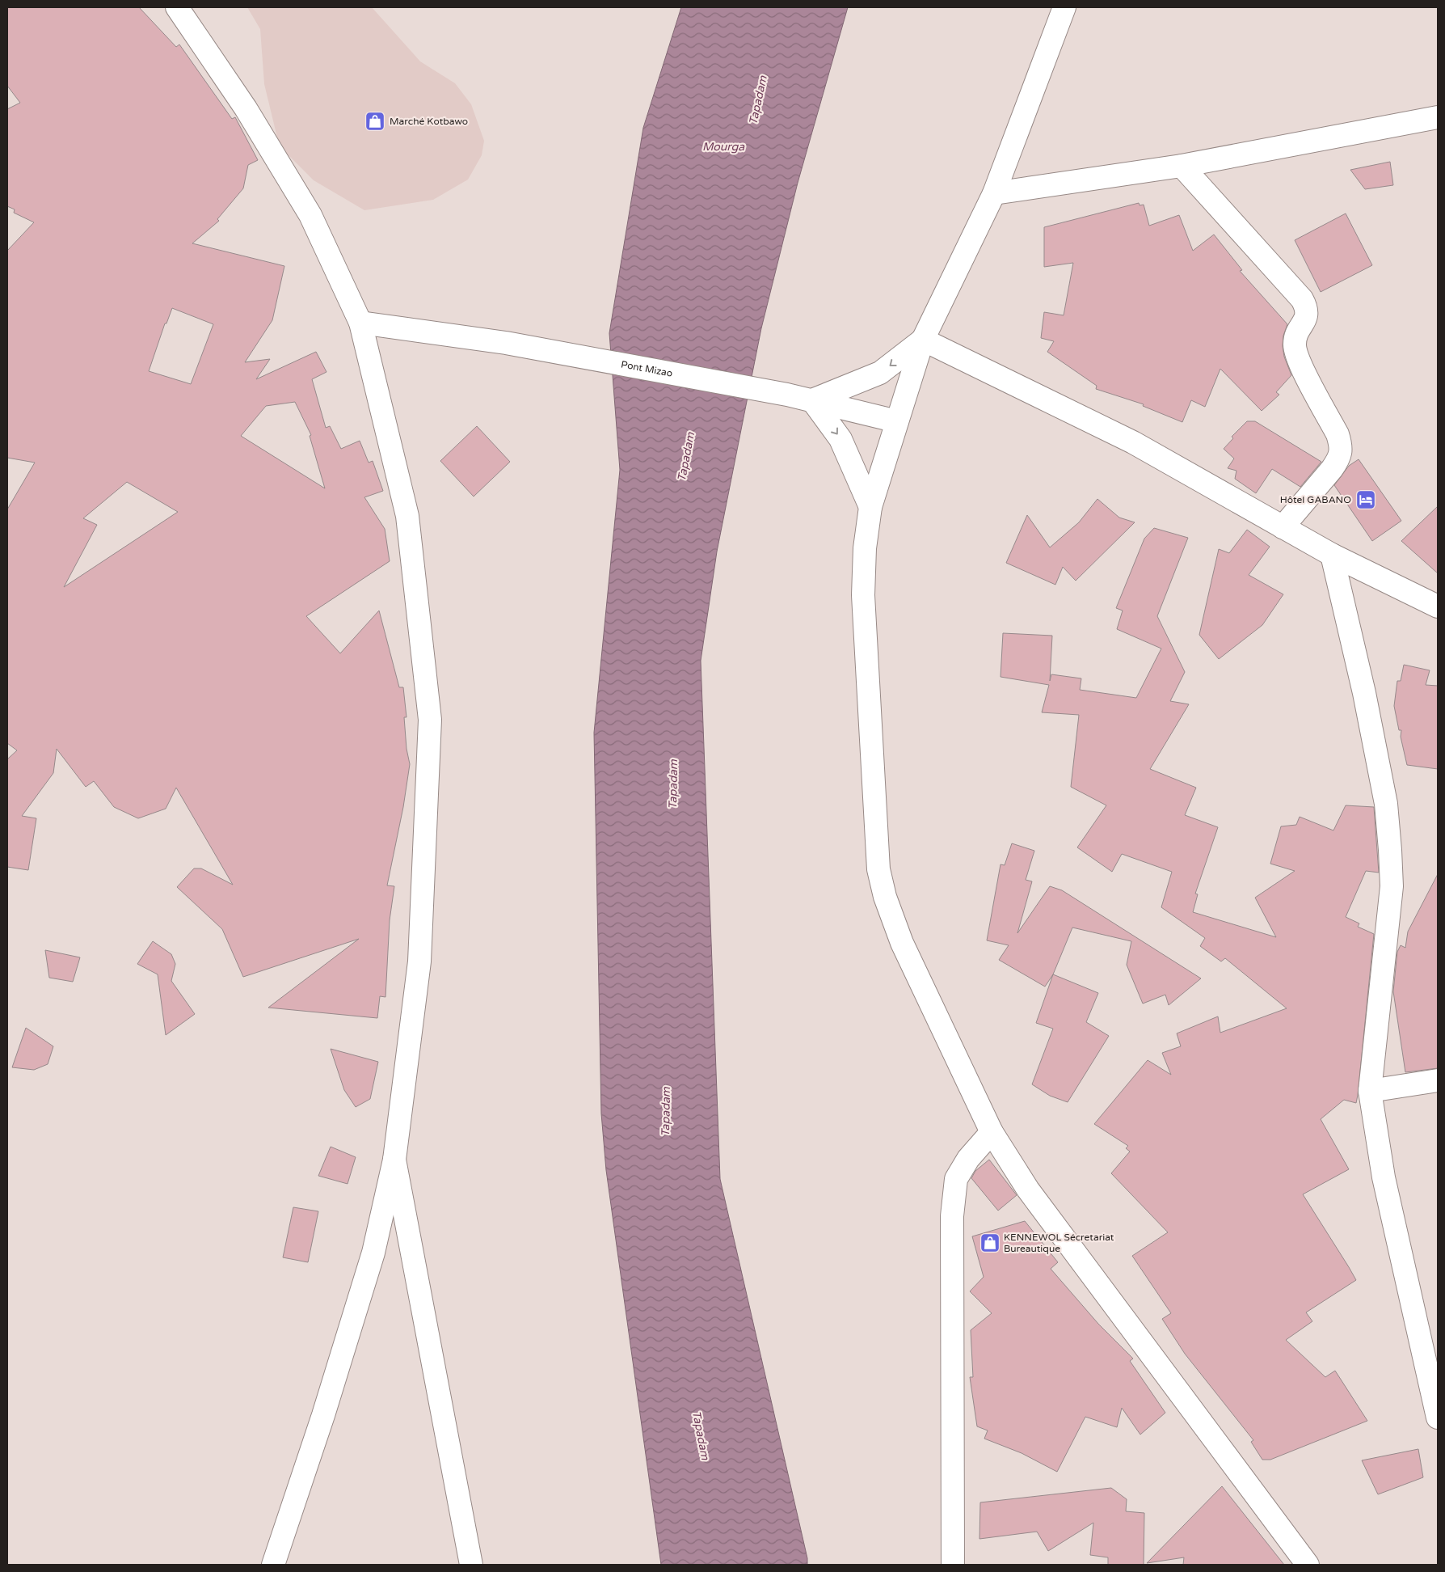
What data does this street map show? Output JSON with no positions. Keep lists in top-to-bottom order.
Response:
{
  "streets": {
    "street": ["Pont Mizao"]
  },
  "water": ["Tapadam", "Mourga"],
  "places": {
    "shop": ["Marché Kotbawo", "KENNEWOL Sécretariat Bureautique"],
    "hotel": ["Hôtel GABANO"]
  }
}
